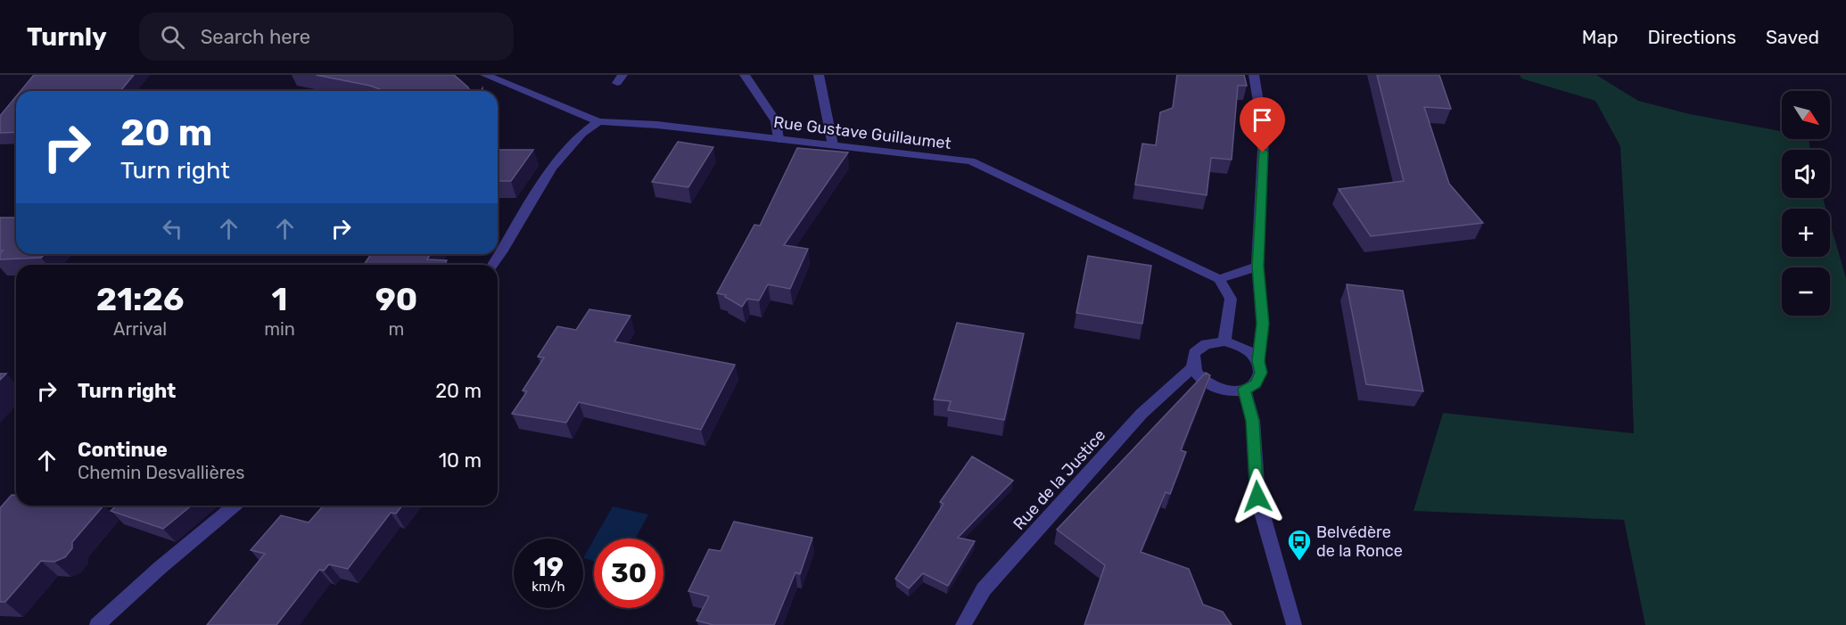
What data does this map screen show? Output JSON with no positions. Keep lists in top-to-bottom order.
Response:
{
  "streets": {
    "street": ["Rue Gustave Guillaumet", "Rue de la Justice"]
  },
  "places": {
    "bus stop": ["Belvédère de la Ronce"]
  },
  "north": "bottom right",
  "page": {
    "header": "Turnly",
    "search": "Search here",
    "nav": ["Map", "Directions", "Saved"],
    "map_buttons": ["+", "−"],
    "turn": ["20 m", "Turn right"],
    "eta": [
      "21:26",
      "Arrival",
      "1",
      "min",
      "90",
      "m"
    ],
    "list": [
      {
        "name": "Turn right",
        "value": "20 m"
      },
      {
        "name": "Continue",
        "note": "Chemin Desvallières",
        "value": "10 m"
      }
    ],
    "speed": "19 km/h",
    "limit": "30"
  }
}
